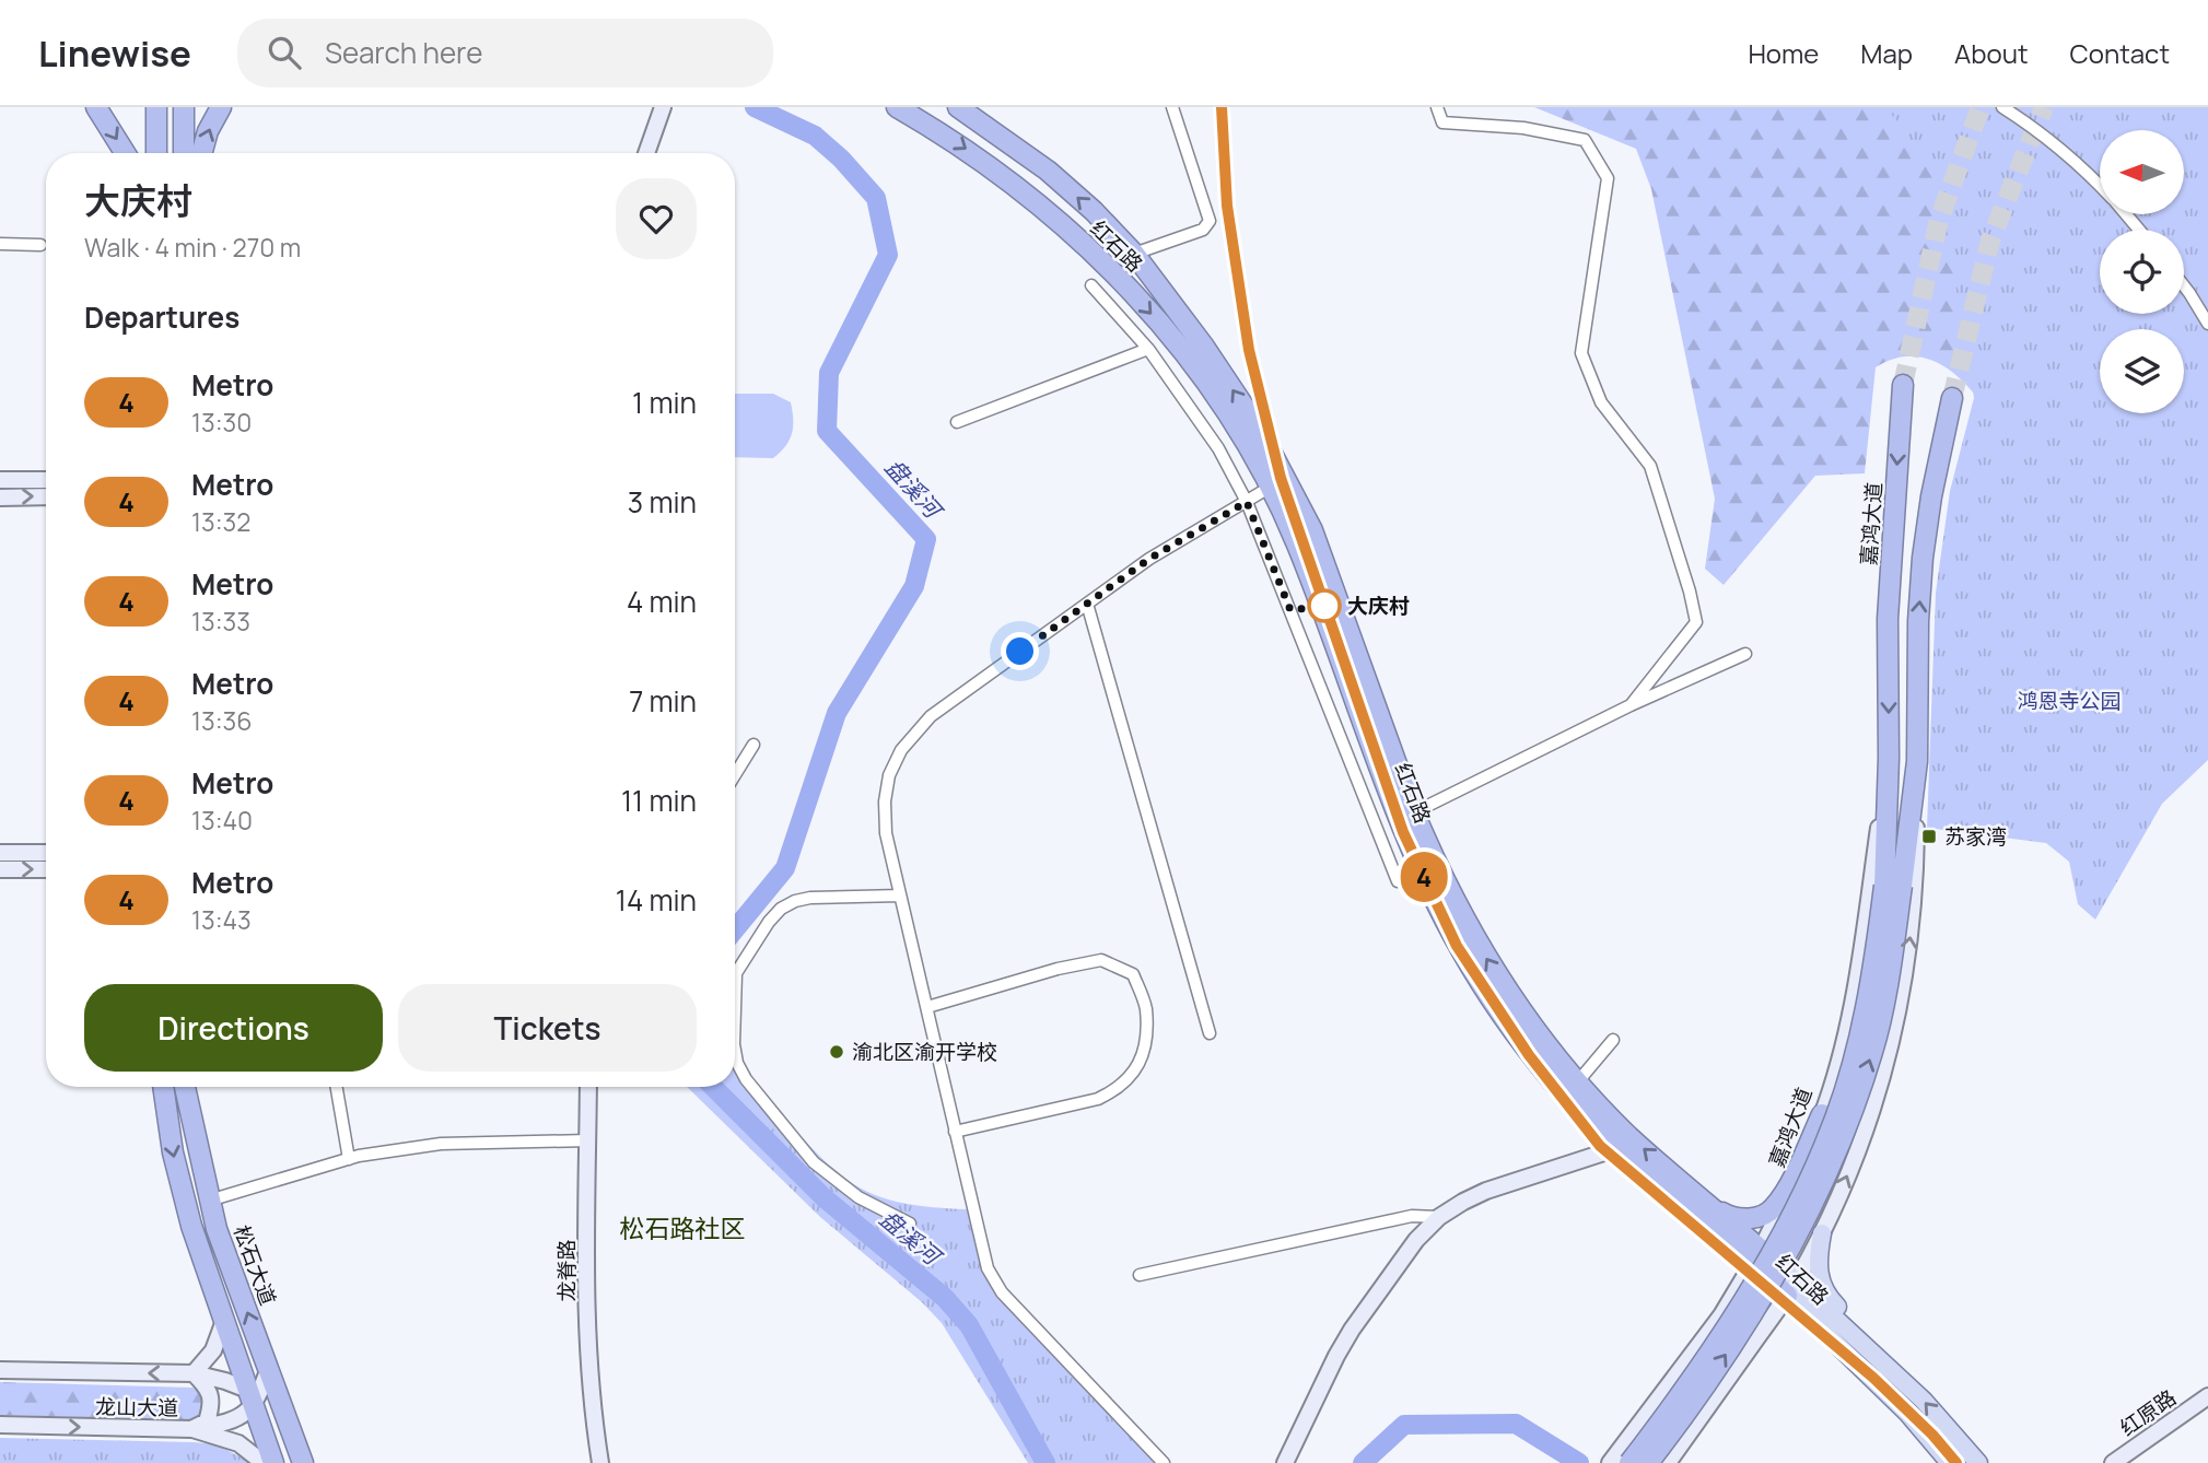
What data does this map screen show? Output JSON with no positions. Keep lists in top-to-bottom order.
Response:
{
  "streets": {
    "highway": ["红石路", "嘉鸿大道", "松石大道"],
    "main road": ["龙脊路", "龙山大道", "红原路"]
  },
  "crossings": [
    ["红石路", "嘉鸿大道"]
  ],
  "districts": ["松石路社区"],
  "water": ["盘溪河"],
  "parks": ["鸿恩寺公园"],
  "places": {
    "other": ["大庆村", "渝北区渝开学校"],
    "transit": ["苏家湾"]
  },
  "lines": ["metro line 4"],
  "north": "left",
  "page": {
    "header": "Linewise",
    "search": "Search here",
    "nav": [
      "Home",
      "Map",
      "About",
      "Contact"
    ],
    "on_map": "4",
    "heading": [
      ["大庆村", "Walk · 4 min · 270 m"],
      "Departures"
    ],
    "list": [
      {
        "mark": "4",
        "name": "Metro",
        "note": "13:30",
        "value": "1 min"
      },
      {
        "mark": "4",
        "name": "Metro",
        "note": "13:32",
        "value": "3 min"
      },
      {
        "mark": "4",
        "name": "Metro",
        "note": "13:33",
        "value": "4 min"
      },
      {
        "mark": "4",
        "name": "Metro",
        "note": "13:36",
        "value": "7 min"
      },
      {
        "mark": "4",
        "name": "Metro",
        "note": "13:40",
        "value": "11 min"
      },
      {
        "mark": "4",
        "name": "Metro",
        "note": "13:43",
        "value": "14 min"
      }
    ],
    "buttons": ["Directions", "Tickets"]
  }
}
